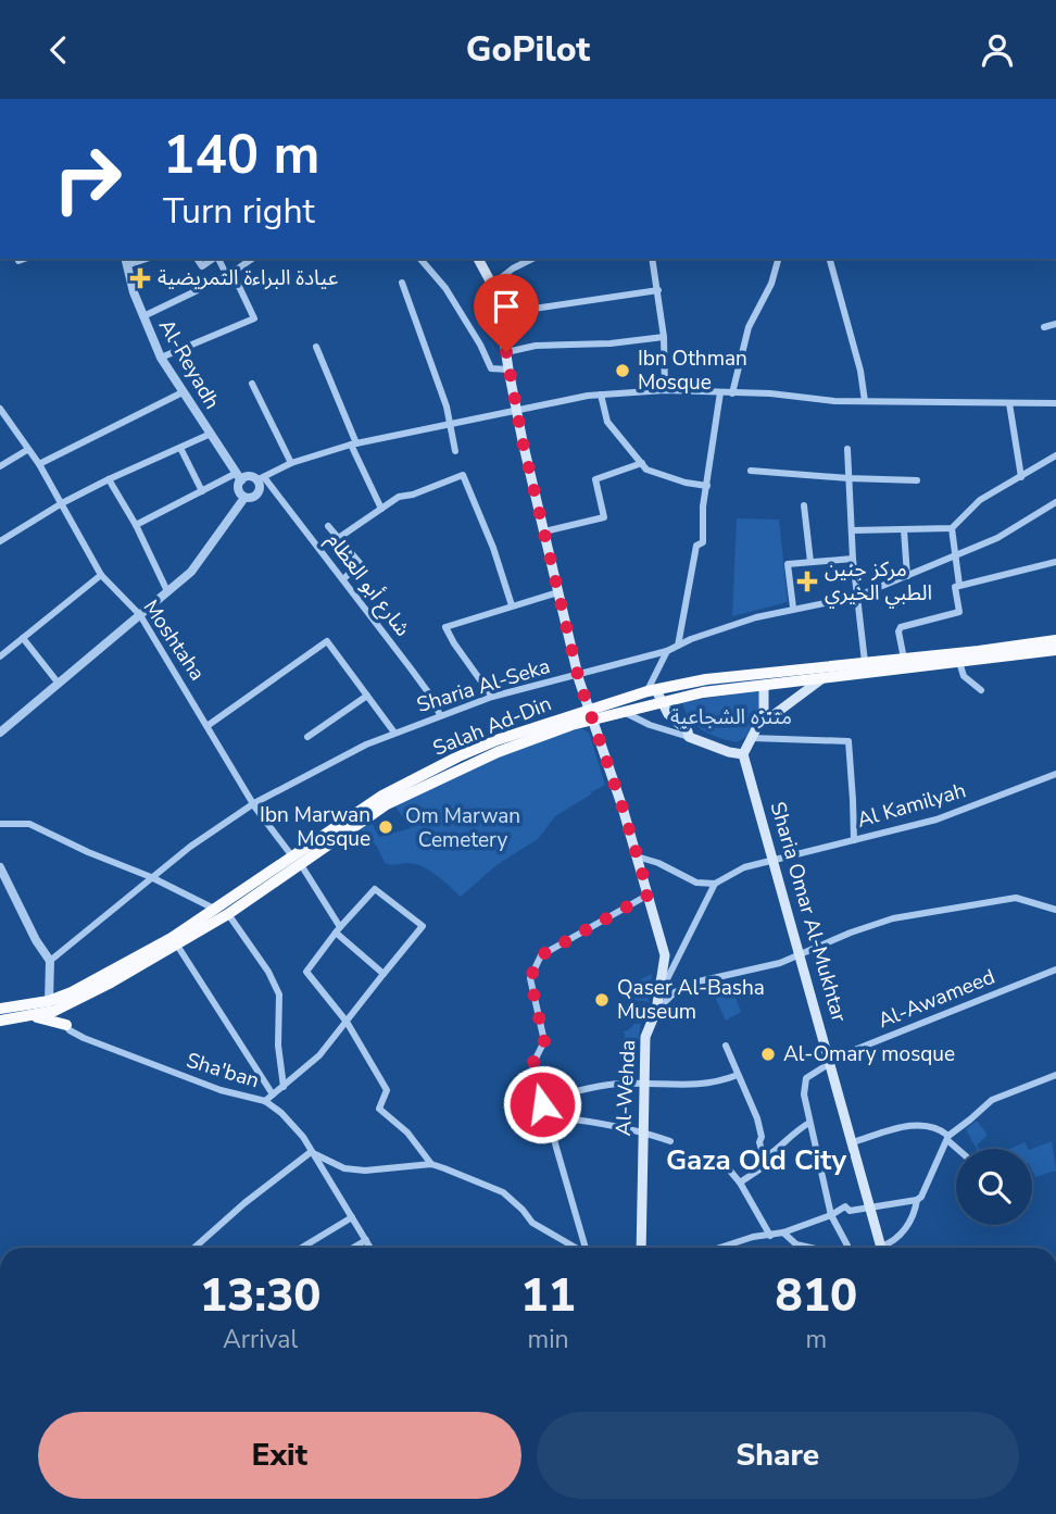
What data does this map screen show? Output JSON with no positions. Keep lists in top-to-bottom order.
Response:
{
  "streets": {
    "highway": ["Salah Ad-Din"],
    "main road": ["Sharia Omar Al-Mukhtar", "Al-Wehda"],
    "street": [
      "Al-Reyadh",
      "شارع أبو العظام",
      "Moshtaha",
      "Sharia Al-Seka",
      "Al Kamilyah",
      "Al-Awameed",
      "Sha'ban"
    ]
  },
  "crossings": [
    ["شارع أبو العظام", "Sharia Al-Seka"],
    ["Moshtaha", "Sharia Al-Seka"],
    ["Moshtaha", "Salah Ad-Din"],
    ["Sharia Al-Seka", "Al-Wehda"],
    ["Salah Ad-Din", "Sha'ban"],
    ["Salah Ad-Din", "Al-Wehda"],
    ["Al Kamilyah", "Sharia Omar Al-Mukhtar"],
    ["Sharia Omar Al-Mukhtar", "Al-Awameed"]
  ],
  "districts": ["Gaza Old City"],
  "parks": ["متنزه الشجاعية", "Om Marwan Cemetery"],
  "places": {
    "health": ["عيادة البراءة التمريضية", "مركز جنين الطبي الخيري"],
    "other": [
      "Ibn Othman Mosque",
      "Ibn Marwan Mosque",
      "Qaser Al-Basha Museum",
      "Al-Omary mosque"
    ]
  },
  "page": {
    "header": "GoPilot",
    "turn": ["140 m", "Turn right"],
    "eta": [
      "13:30",
      "Arrival",
      "11",
      "min",
      "810",
      "m"
    ],
    "buttons": ["Exit", "Share"]
  }
}
